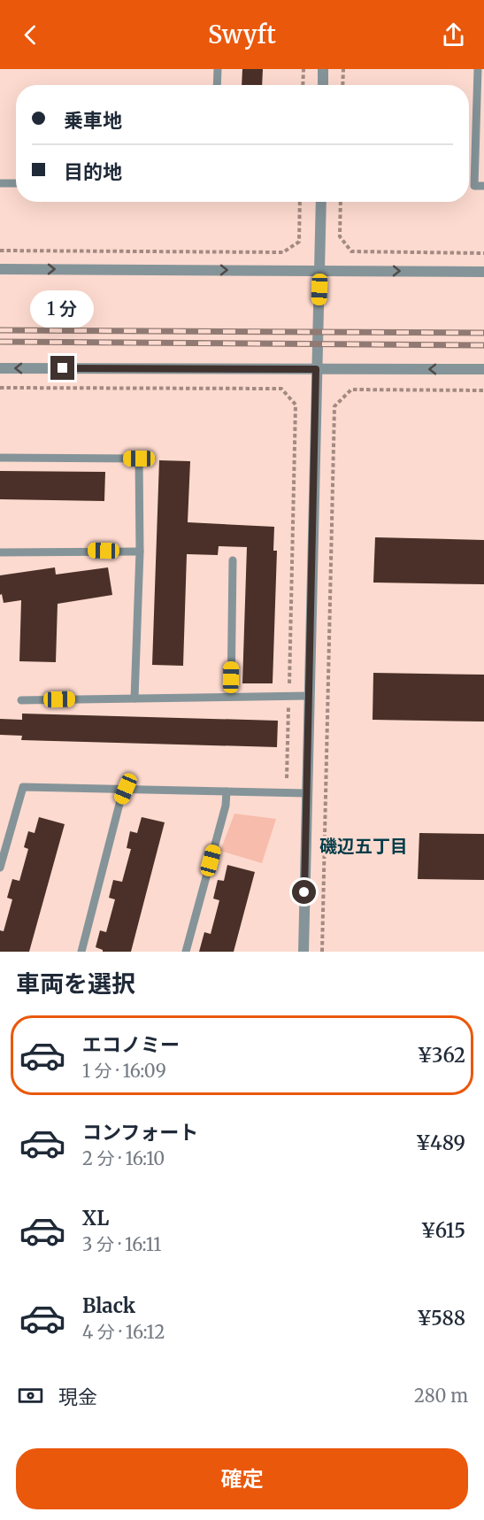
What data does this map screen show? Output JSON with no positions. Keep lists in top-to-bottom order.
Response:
{
  "districts": ["磯辺五丁目"],
  "page": {
    "header": "Swyft",
    "banner": ["乗車地", "目的地"],
    "bubble": "1 分",
    "heading": "車両を選択",
    "list": [
      {
        "name": "エコノミー",
        "note": "1 分 · 16:09",
        "value": "¥362"
      },
      {
        "name": "コンフォート",
        "note": "2 分 · 16:10",
        "value": "¥489"
      },
      {
        "name": "XL",
        "note": "3 分 · 16:11",
        "value": "¥615"
      },
      {
        "name": "Black",
        "note": "4 分 · 16:12",
        "value": "¥588"
      }
    ],
    "pay": ["現金", "280 m"],
    "buttons": "確定"
  }
}
